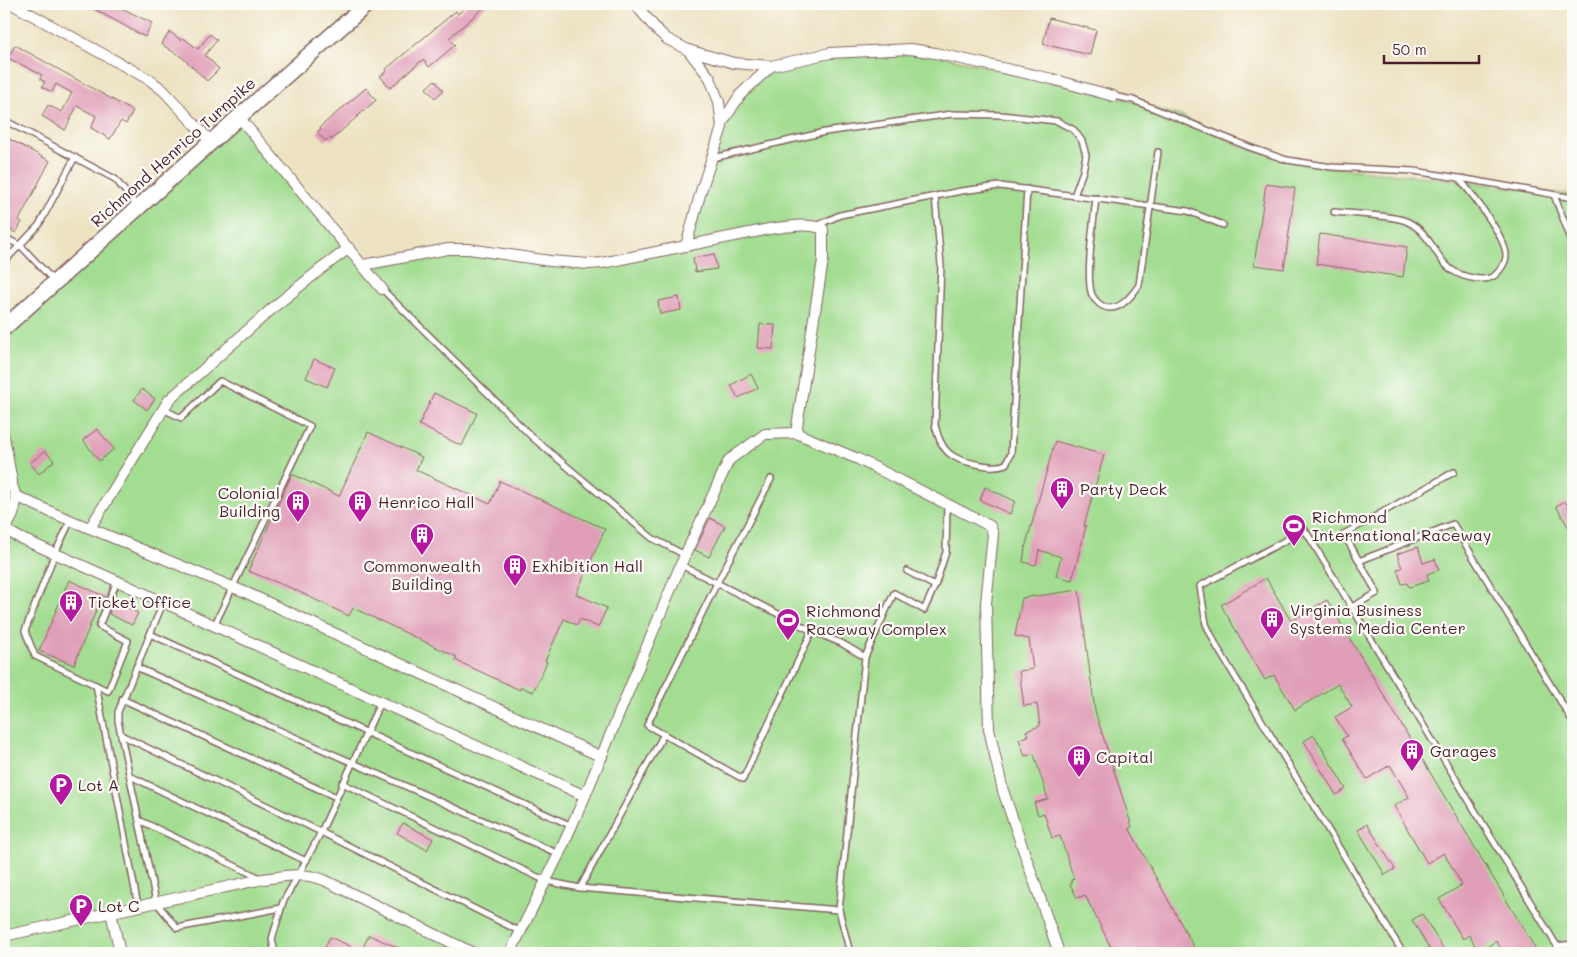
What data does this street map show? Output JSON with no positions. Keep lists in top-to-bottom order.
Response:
{
  "streets": {
    "main road": ["Richmond Henrico Turnpike"]
  },
  "places": {
    "building": [
      "Party Deck",
      "Colonial Building",
      "Henrico Hall",
      "Commonwealth Building",
      "Exhibition Hall",
      "Ticket Office",
      "Virginia Business Systems Media Center",
      "Garages",
      "Capital"
    ],
    "sports": ["Richmond International Raceway", "Richmond Raceway Complex"],
    "parking": ["Lot A", "Lot C"]
  },
  "scale_bar": "50 m"
}
